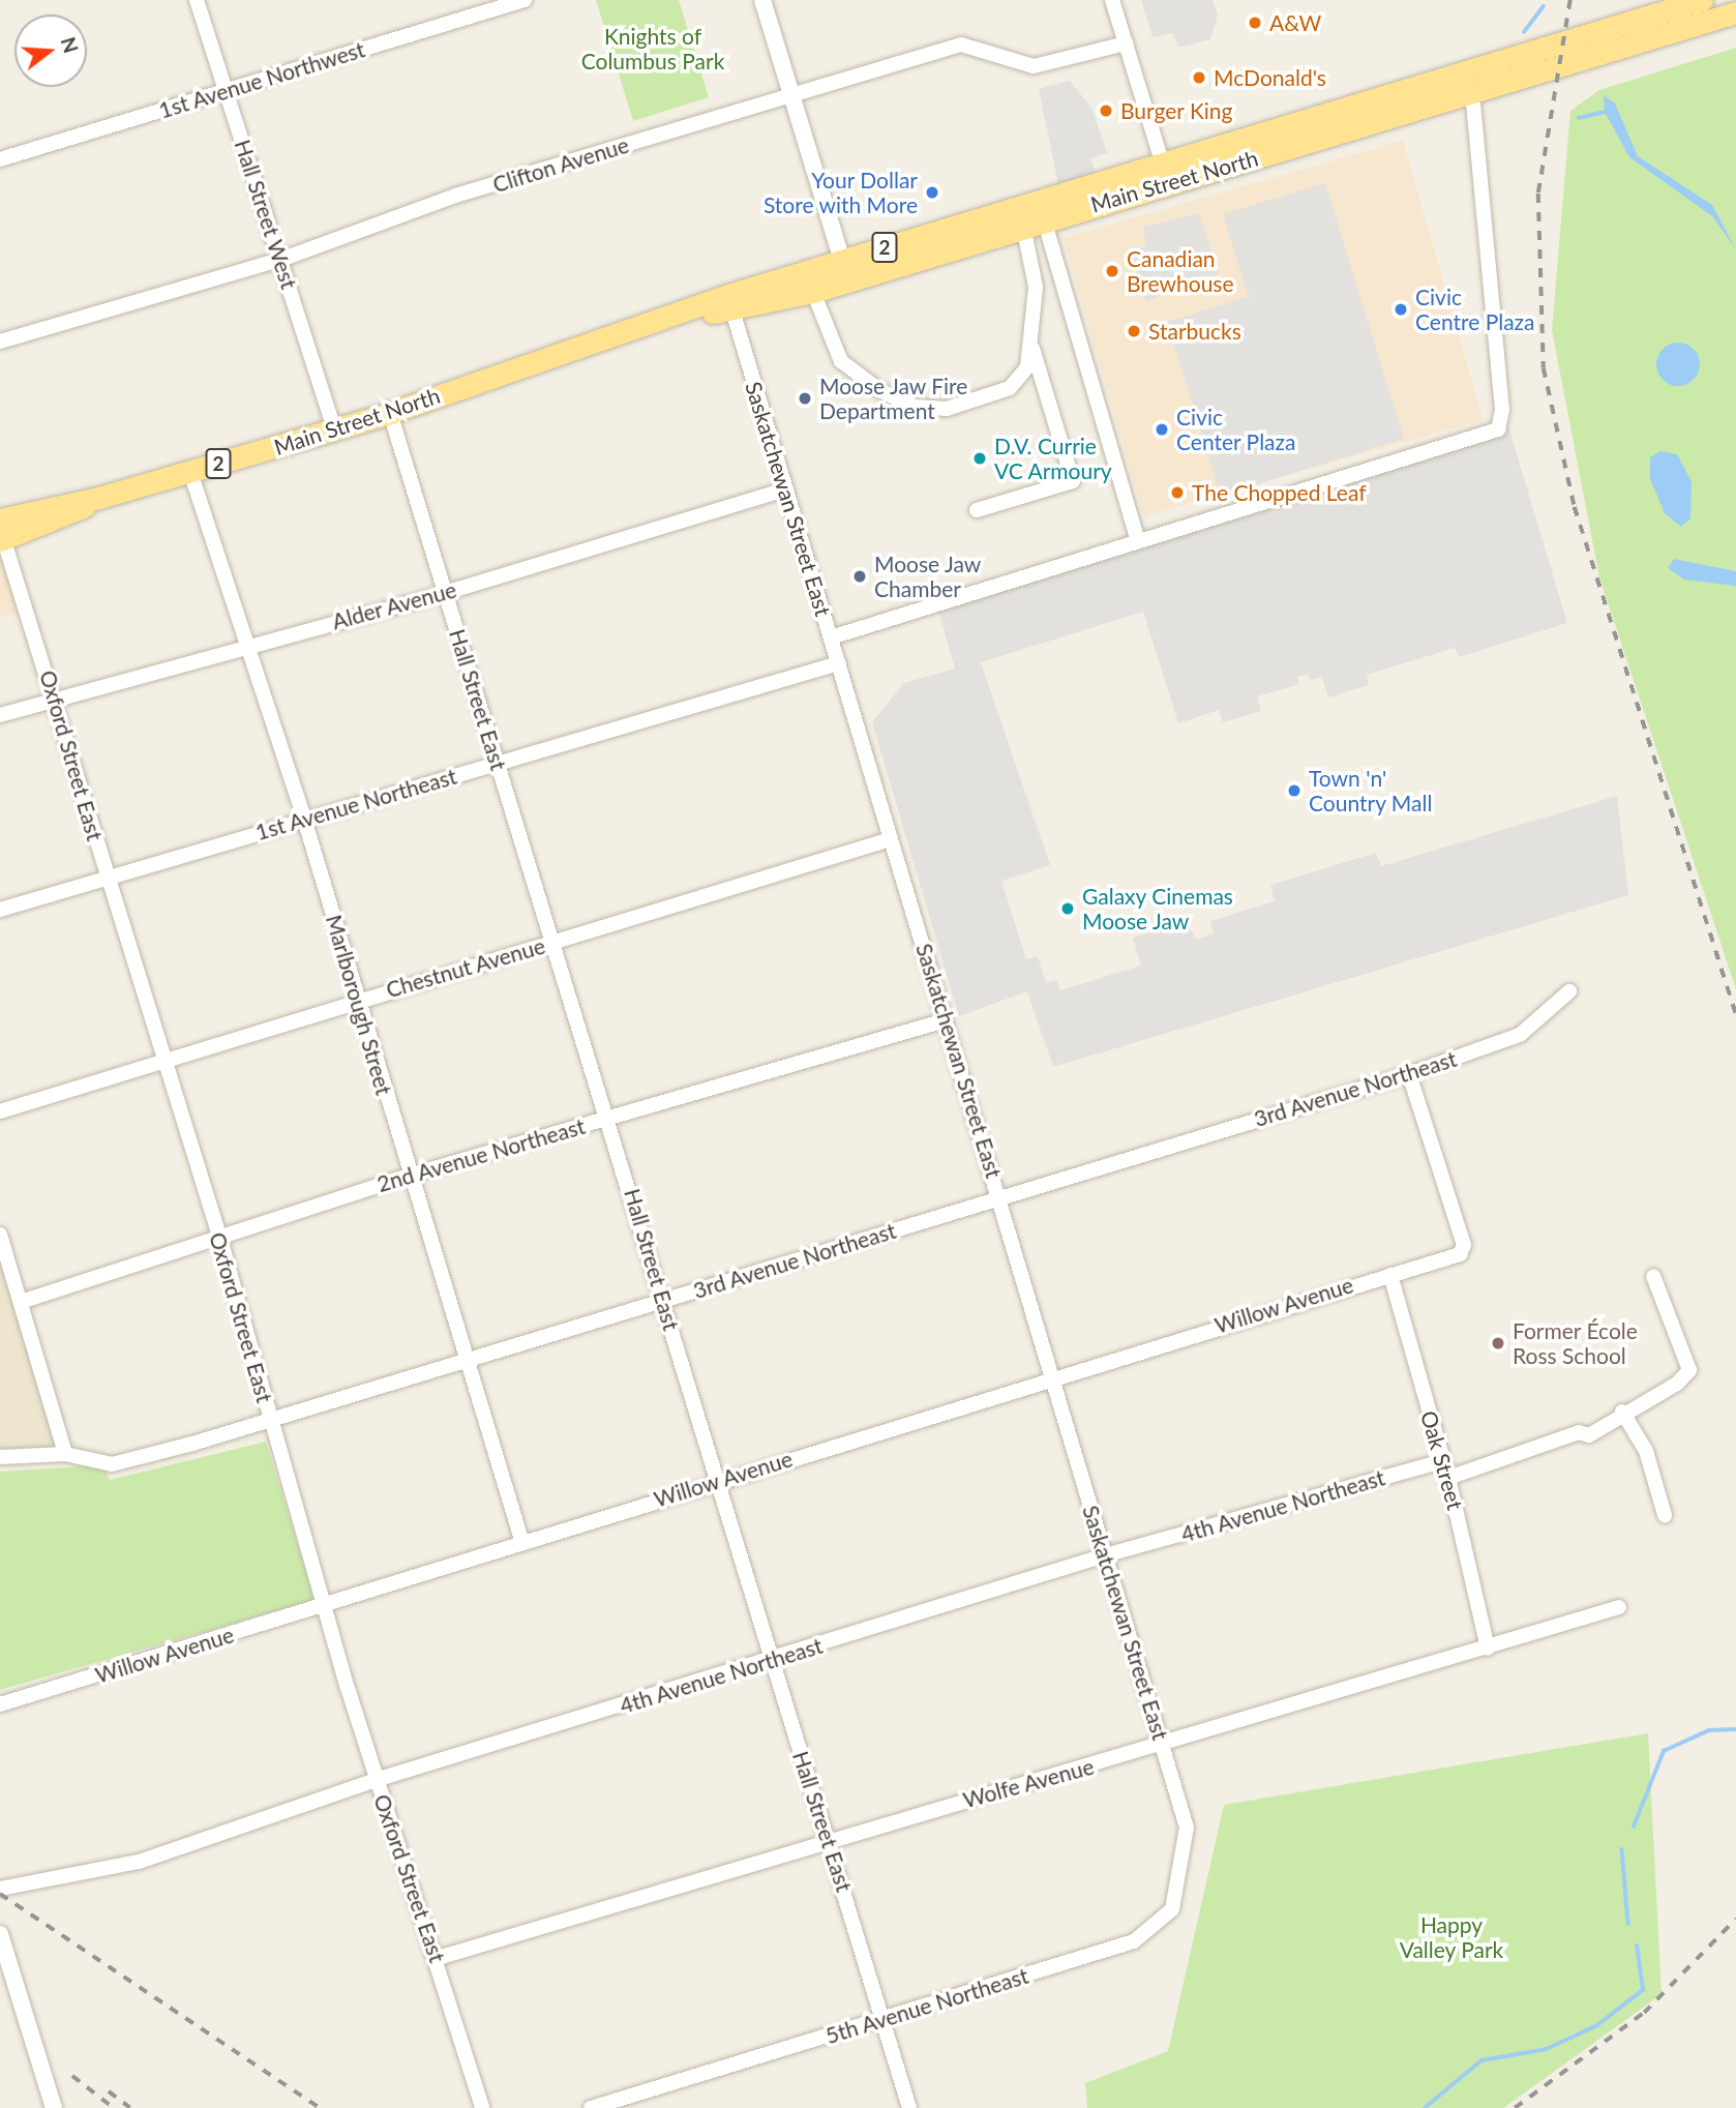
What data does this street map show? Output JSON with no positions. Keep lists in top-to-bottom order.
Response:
{
  "streets": {
    "main road": ["Main Street North", "2"],
    "street": [
      "1st Avenue Northwest",
      "Clifton Avenue",
      "Hall Street West",
      "Saskatchewan Street East",
      "Alder Avenue",
      "Hall Street East",
      "Oxford Street East",
      "1st Avenue Northeast",
      "Chestnut Avenue",
      "Marlborough Street",
      "3rd Avenue Northeast",
      "2nd Avenue Northeast",
      "Willow Avenue",
      "Oak Street",
      "4th Avenue Northeast",
      "Wolfe Avenue",
      "5th Avenue Northeast"
    ]
  },
  "crossings": [
    ["1st Avenue Northwest", "Hall Street West"],
    ["Clifton Avenue", "Hall Street West"],
    ["Main Street North", "Hall Street West"],
    ["Main Street North", "Saskatchewan Street East"],
    ["Main Street North", "Hall Street East"],
    ["Main Street North", "Oxford Street East"],
    ["Main Street North", "Marlborough Street"],
    ["Saskatchewan Street East", "Alder Avenue"],
    ["Saskatchewan Street East", "1st Avenue Northeast"],
    ["Saskatchewan Street East", "Chestnut Avenue"],
    ["Saskatchewan Street East", "3rd Avenue Northeast"],
    ["Saskatchewan Street East", "2nd Avenue Northeast"],
    ["Saskatchewan Street East", "Willow Avenue"],
    ["Saskatchewan Street East", "4th Avenue Northeast"],
    ["Saskatchewan Street East", "Wolfe Avenue"],
    ["Saskatchewan Street East", "5th Avenue Northeast"],
    ["Alder Avenue", "Hall Street East"],
    ["Alder Avenue", "Oxford Street East"],
    ["Alder Avenue", "Marlborough Street"],
    ["Hall Street East", "1st Avenue Northeast"],
    ["Hall Street East", "Chestnut Avenue"],
    ["Hall Street East", "3rd Avenue Northeast"],
    ["Hall Street East", "2nd Avenue Northeast"],
    ["Hall Street East", "Willow Avenue"],
    ["Hall Street East", "4th Avenue Northeast"],
    ["Hall Street East", "Wolfe Avenue"],
    ["Hall Street East", "5th Avenue Northeast"],
    ["Oxford Street East", "1st Avenue Northeast"],
    ["Oxford Street East", "Chestnut Avenue"],
    ["Oxford Street East", "3rd Avenue Northeast"],
    ["Oxford Street East", "2nd Avenue Northeast"],
    ["Oxford Street East", "Willow Avenue"],
    ["Oxford Street East", "4th Avenue Northeast"],
    ["Oxford Street East", "Wolfe Avenue"],
    ["1st Avenue Northeast", "Marlborough Street"],
    ["Chestnut Avenue", "Marlborough Street"],
    ["Marlborough Street", "3rd Avenue Northeast"],
    ["Marlborough Street", "2nd Avenue Northeast"],
    ["Marlborough Street", "Willow Avenue"],
    ["3rd Avenue Northeast", "Willow Avenue"],
    ["Willow Avenue", "Oak Street"],
    ["Oak Street", "4th Avenue Northeast"],
    ["Oak Street", "Wolfe Avenue"]
  ],
  "parks": ["Knights of Columbus Park", "Happy Valley Park"],
  "places": [
    "A&W",
    "McDonald's",
    "Burger King",
    "Your Dollar Store with More",
    "Canadian Brewhouse",
    "Civic Centre Plaza",
    "Starbucks",
    "Moose Jaw Fire Department",
    "Civic Center Plaza",
    "D.V. Currie VC Armoury",
    "The Chopped Leaf",
    "Moose Jaw Chamber",
    "Town 'n' Country Mall",
    "Galaxy Cinemas Moose Jaw",
    "Former École Ross School"
  ],
  "north": "right"
}
